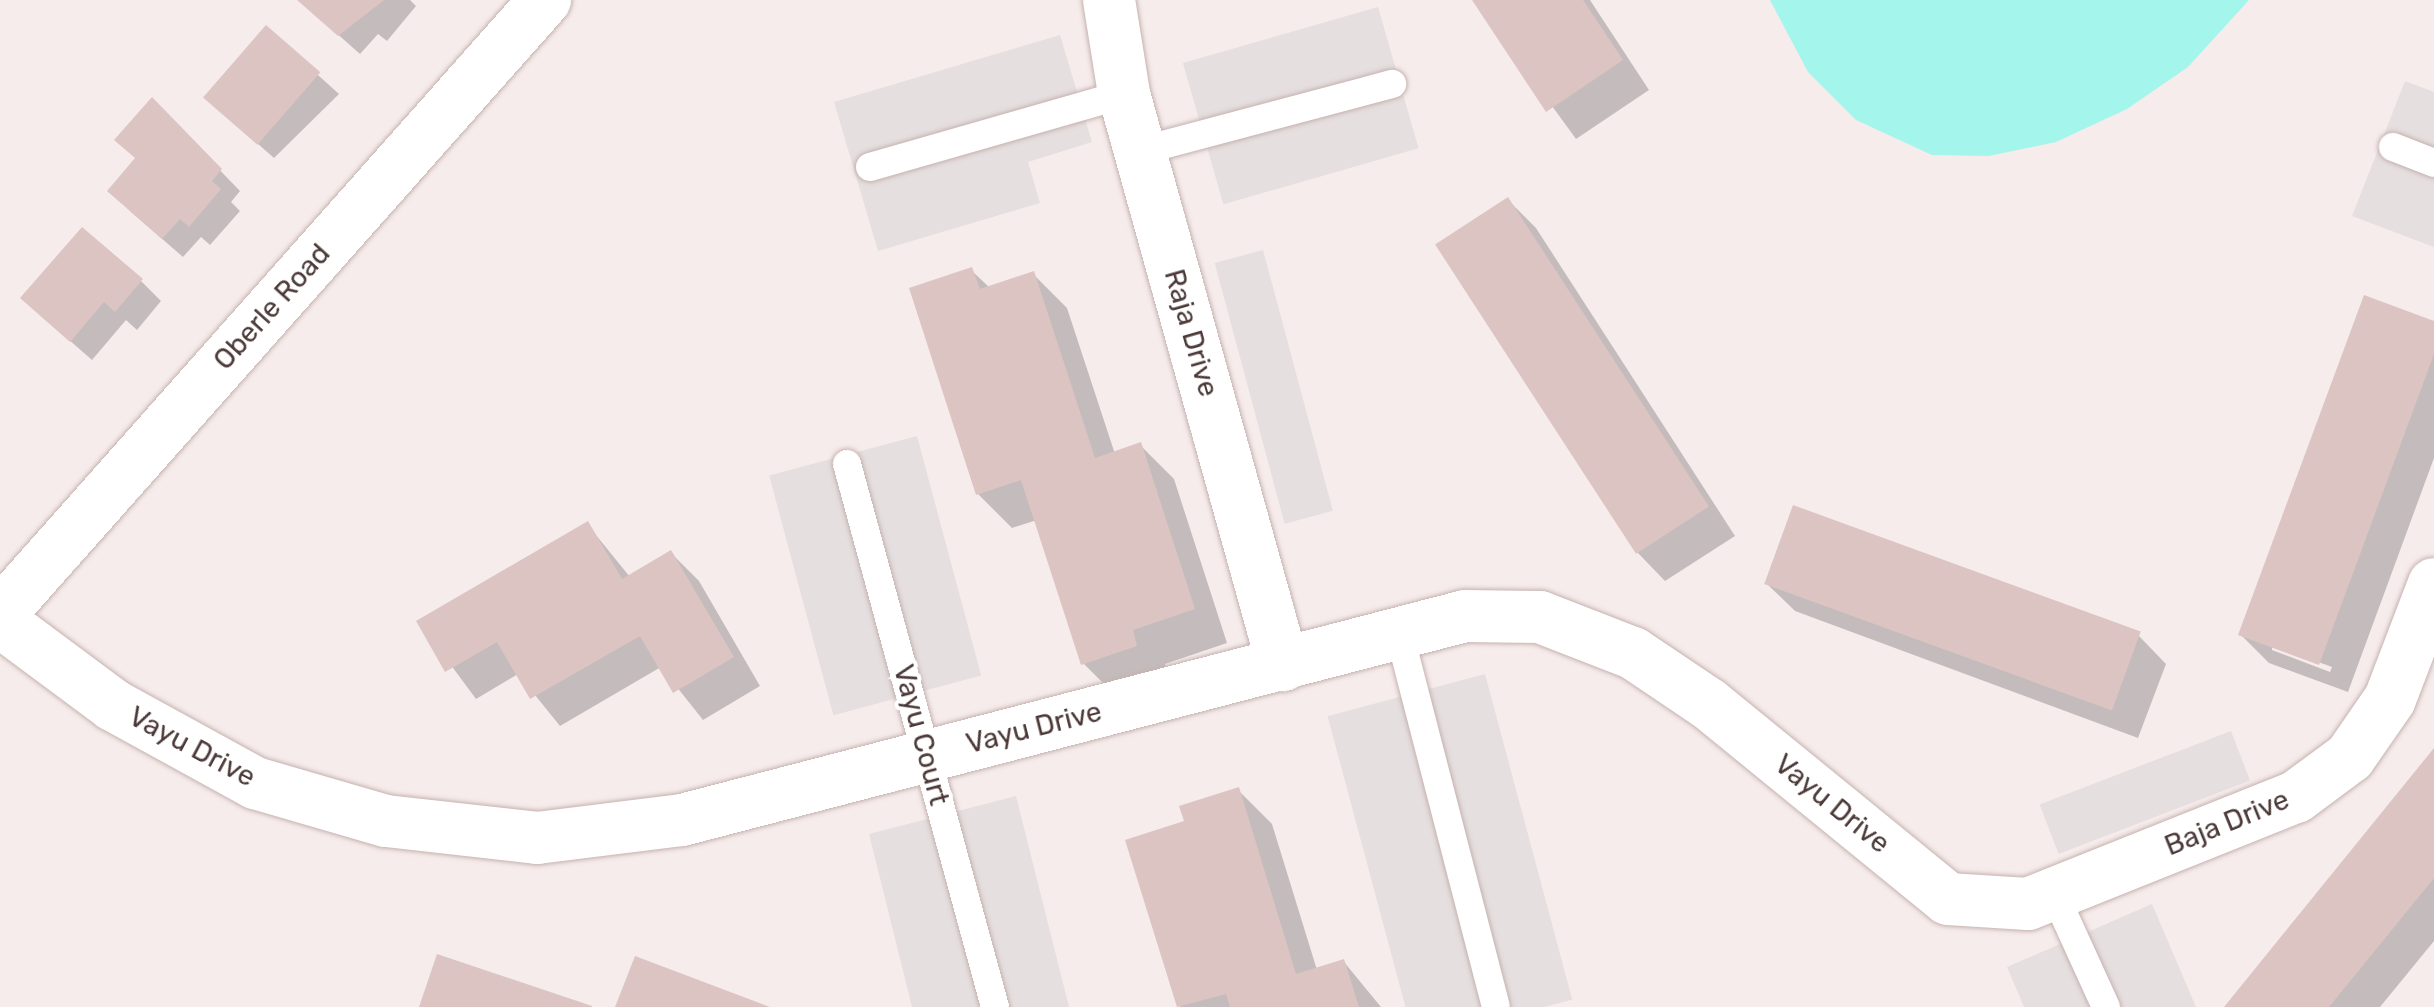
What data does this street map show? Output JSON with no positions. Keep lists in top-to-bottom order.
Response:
{
  "streets": {
    "street": [
      "Oberle Road",
      "Raja Drive",
      "Vayu Drive",
      "Baja Drive"
    ],
    "lane": ["Vayu Court"]
  },
  "crossings": [
    ["Oberle Road", "Vayu Drive"],
    ["Raja Drive", "Vayu Drive"],
    ["Vayu Drive", "Vayu Court"],
    ["Vayu Drive", "Baja Drive"]
  ]
}
